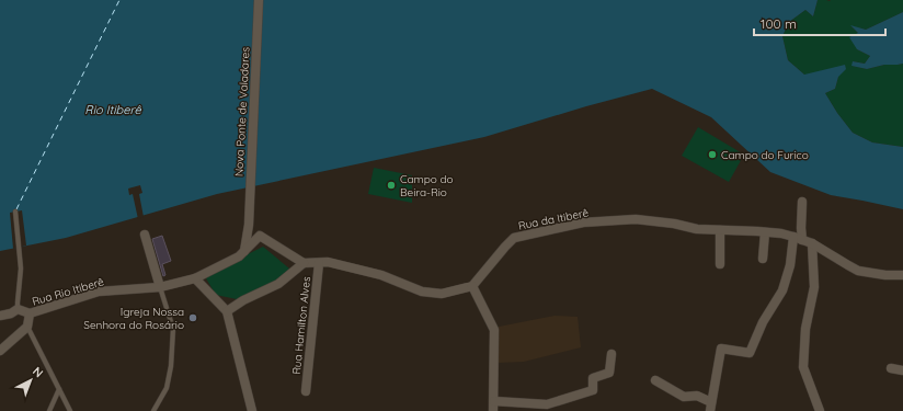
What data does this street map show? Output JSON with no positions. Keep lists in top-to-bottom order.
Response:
{
  "streets": {
    "street": [
      "Nova Ponte de Valadares",
      "Rua da Itiberê",
      "Rua Rio Itiberê",
      "Rua Hamilton Alves"
    ]
  },
  "crossings": [
    ["Nova Ponte de Valadares", "Rua Rio Itiberê"]
  ],
  "water": ["Rio Itiberê"],
  "places": ["Campo do Furico", "Campo do Beira-Rio", "Igreja Nossa Senhora do Rosário"],
  "scale_bar": "100 m",
  "north": "top right"
}
